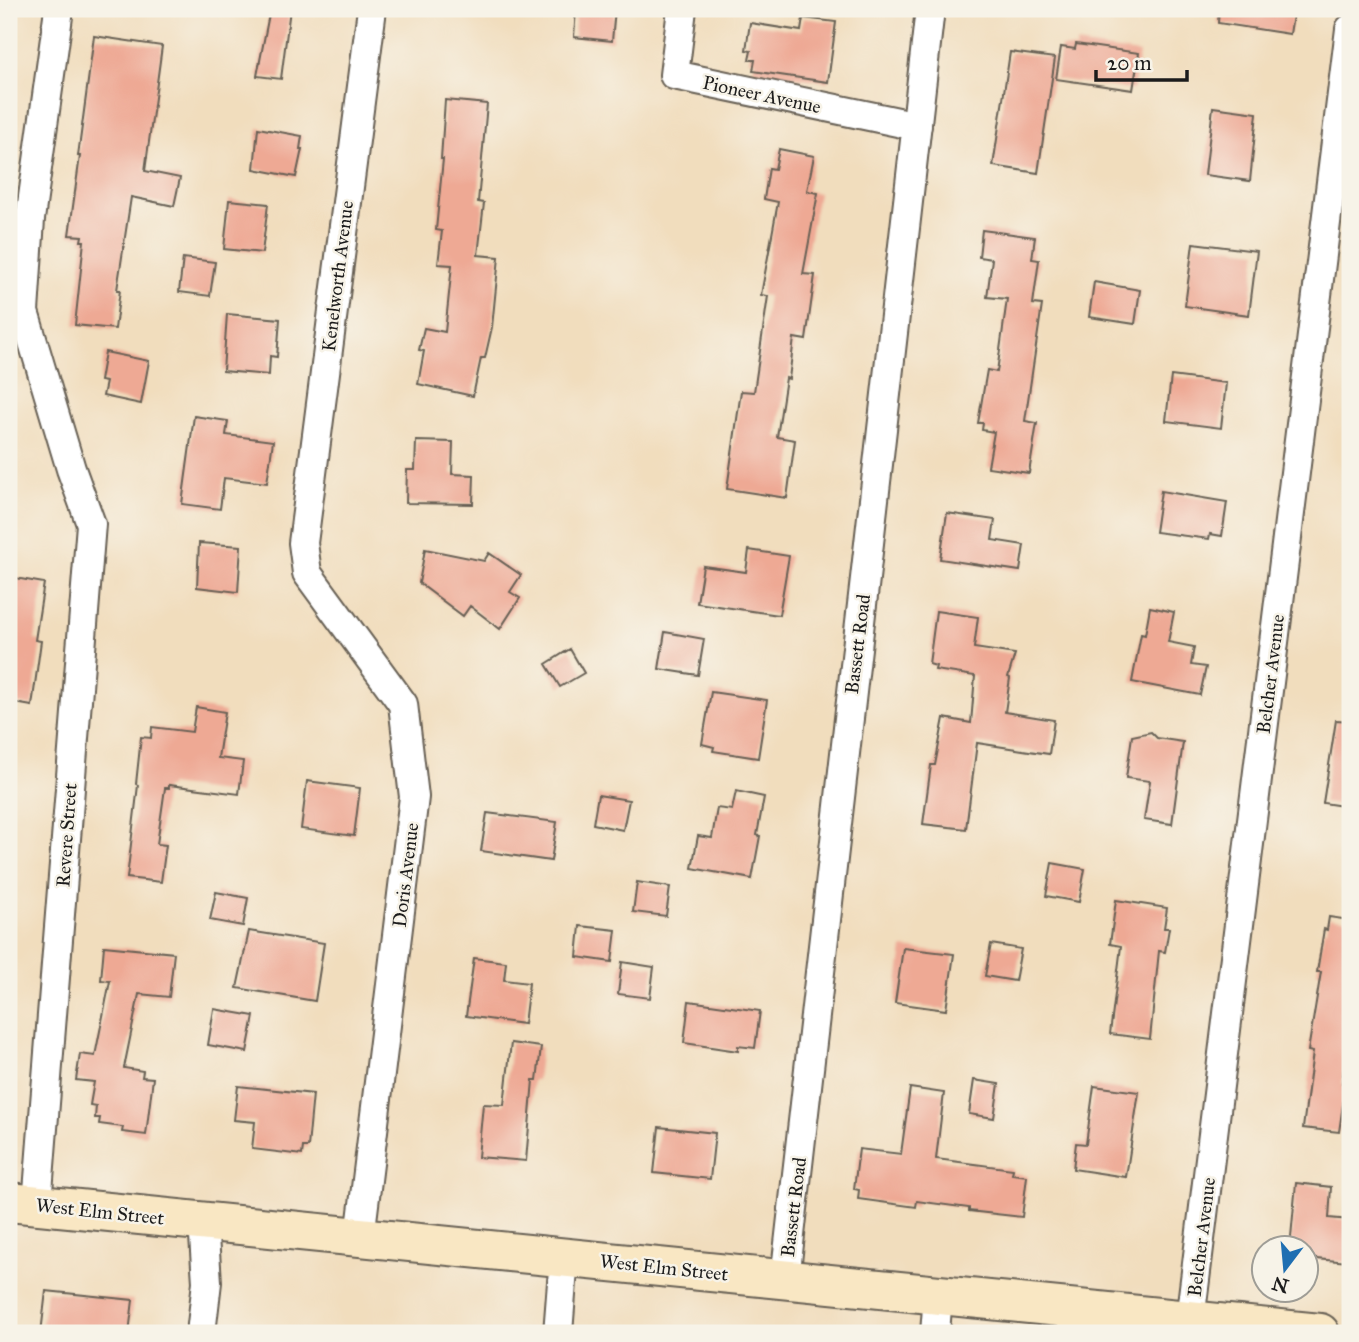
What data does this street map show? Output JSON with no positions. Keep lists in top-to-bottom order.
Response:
{
  "streets": {
    "street": [
      "Pioneer Avenue",
      "Kenelworth Avenue",
      "Bassett Road",
      "Belcher Avenue",
      "Revere Street",
      "Doris Avenue",
      "West Elm Street"
    ]
  },
  "crossings": [
    ["Pioneer Avenue", "Bassett Road"],
    ["Kenelworth Avenue", "Doris Avenue"],
    ["Bassett Road", "West Elm Street"],
    ["Belcher Avenue", "West Elm Street"],
    ["Revere Street", "West Elm Street"],
    ["Doris Avenue", "West Elm Street"]
  ],
  "scale_bar": "20 m",
  "north": "bottom"
}
